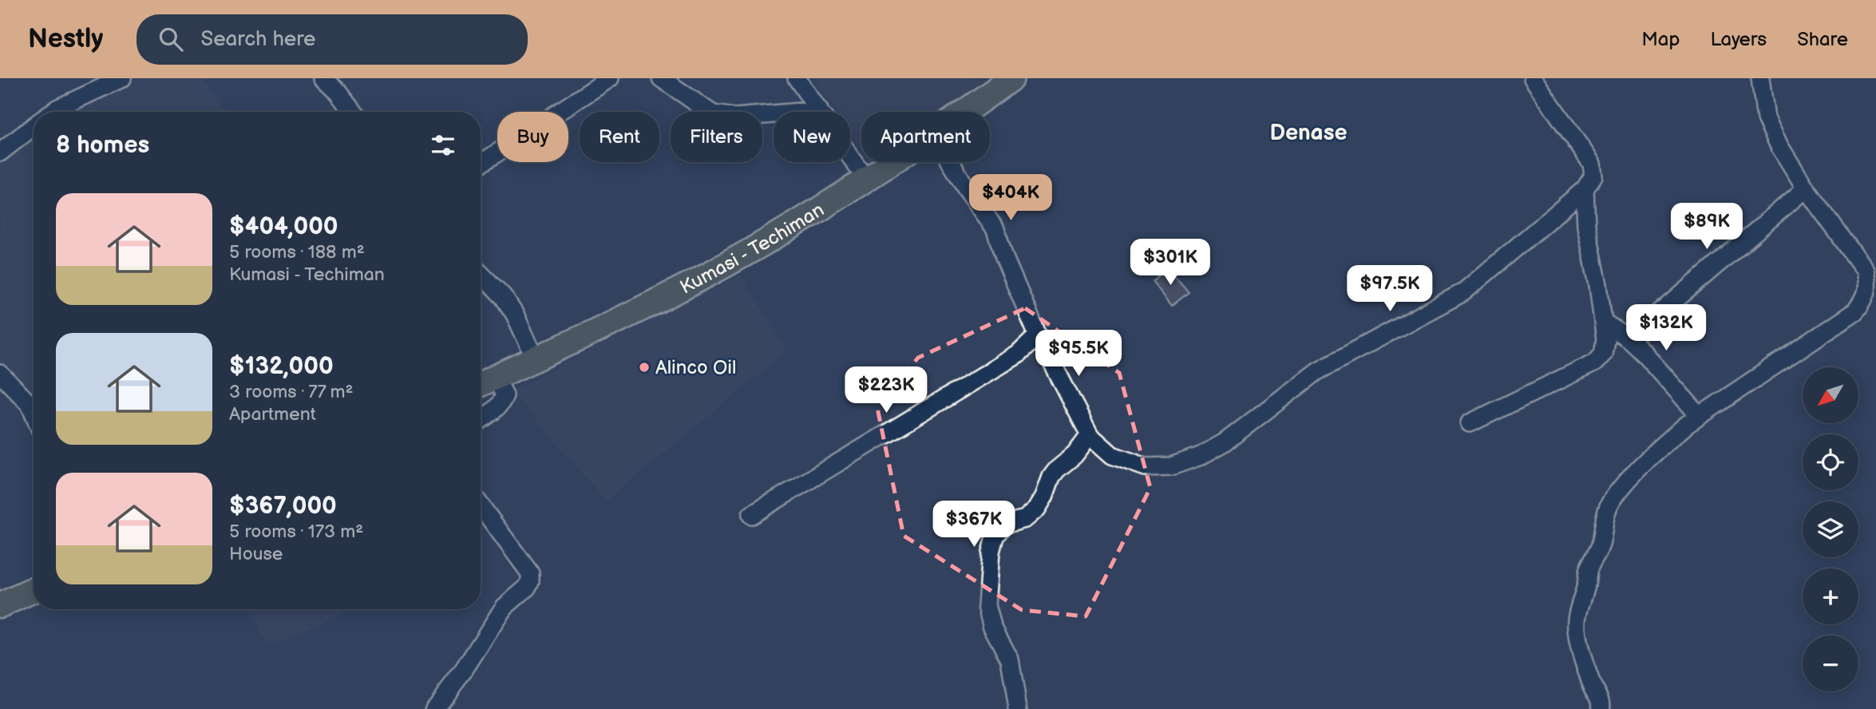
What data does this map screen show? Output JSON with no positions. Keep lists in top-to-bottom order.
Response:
{
  "streets": {
    "highway": ["Kumasi - Techiman"]
  },
  "districts": ["Denase"],
  "places": ["Alinco Oil"],
  "north": "bottom left",
  "page": {
    "header": "Nestly",
    "search": "Search here",
    "nav": ["Map", "Layers", "Share"],
    "chip": [
      "Buy",
      "Rent",
      "Filters",
      "New",
      "Apartment"
    ],
    "heading": "8 homes",
    "price": [
      "$404K",
      "$89K",
      "$301K",
      "$97.5K",
      "$132K",
      "$95.5K",
      "$223K",
      "$367K"
    ],
    "list": [
      {
        "name": "$404,000",
        "note": "5 rooms · 188 m² · Kumasi - Techiman"
      },
      {
        "name": "$132,000",
        "note": "3 rooms · 77 m² · Apartment"
      },
      {
        "name": "$367,000",
        "note": "5 rooms · 173 m² · House"
      }
    ],
    "map_buttons": ["+", "−"]
  }
}
